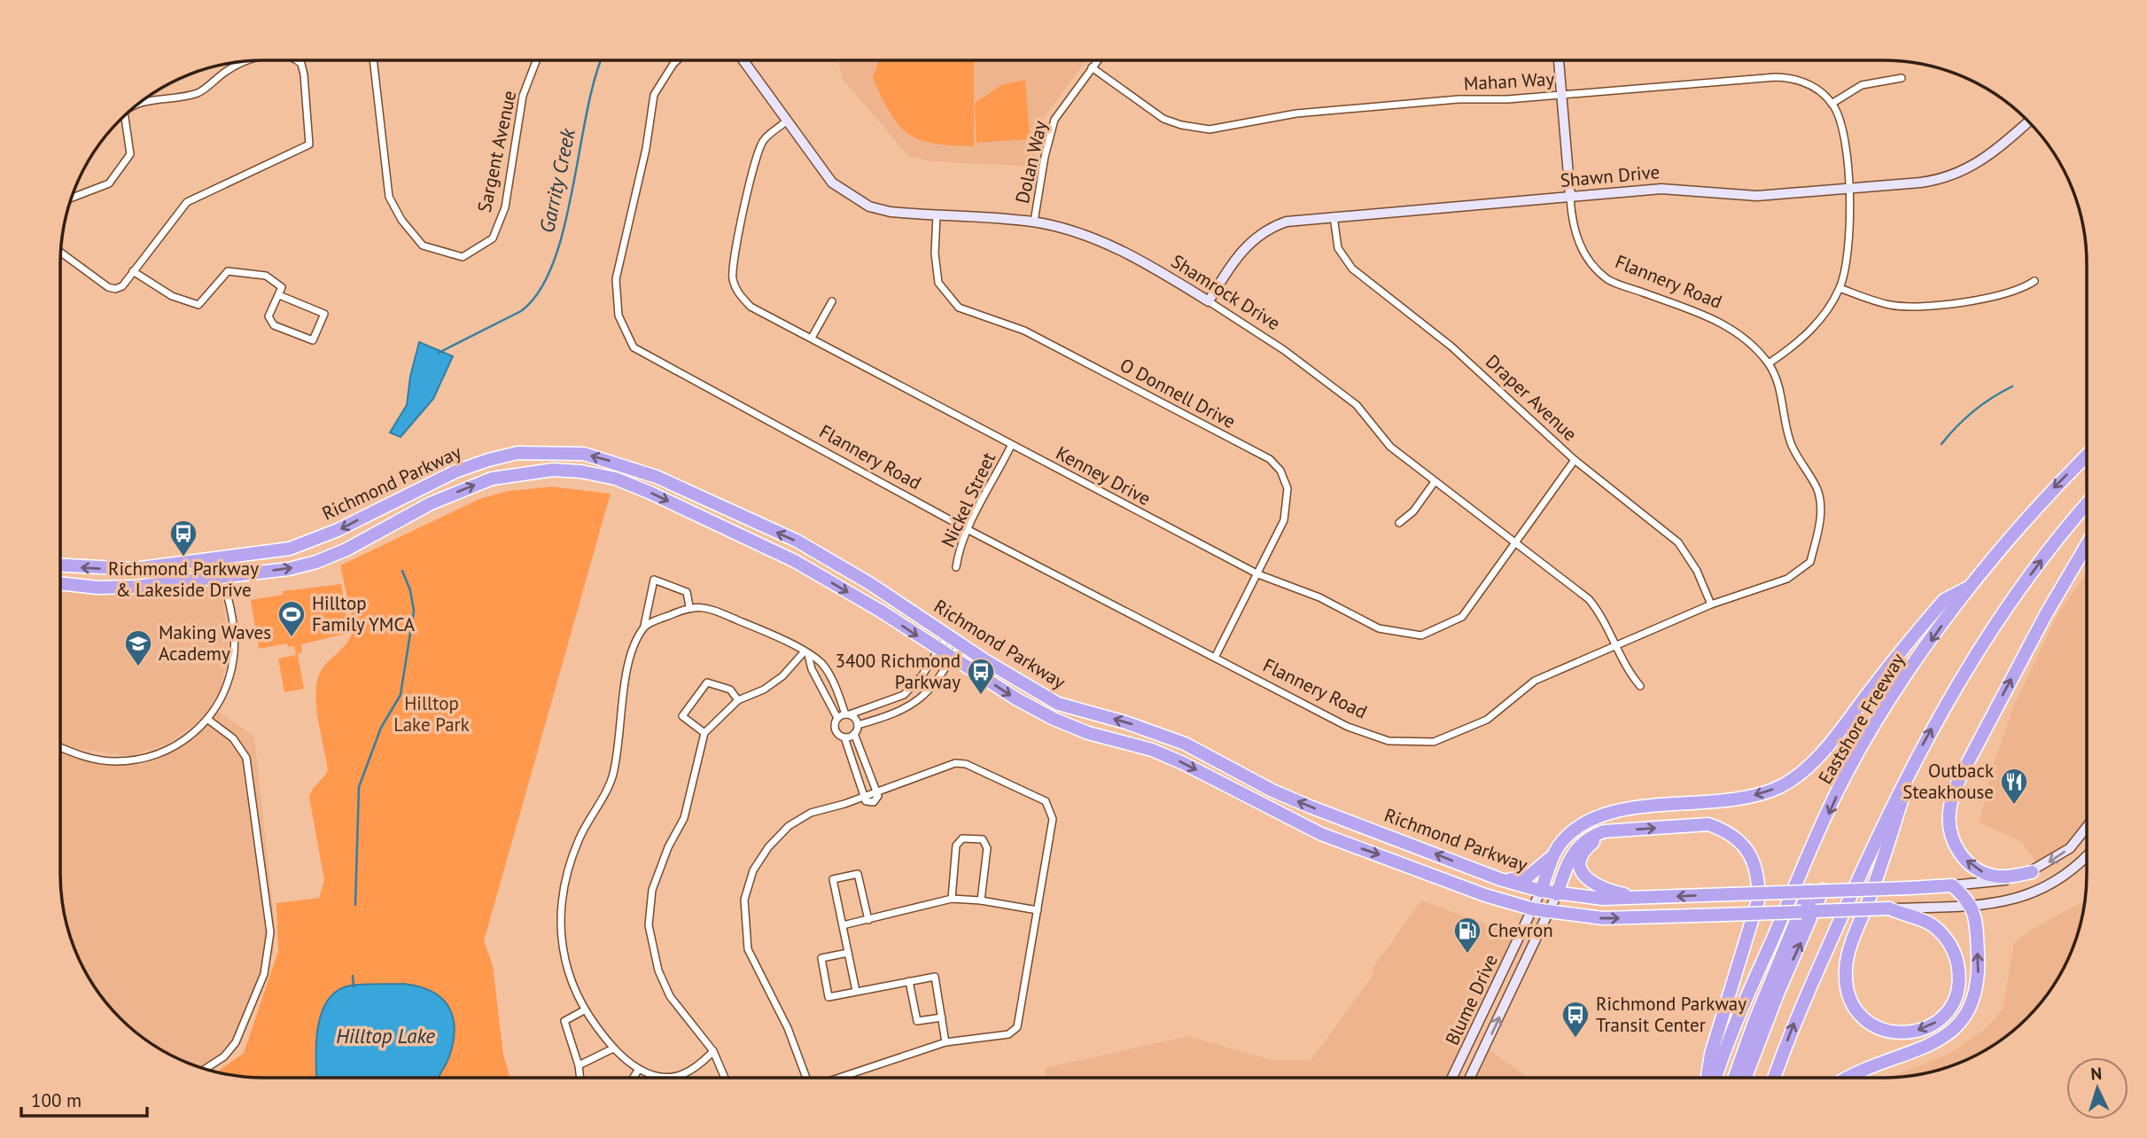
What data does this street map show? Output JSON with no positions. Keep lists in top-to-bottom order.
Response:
{
  "streets": {
    "highway": ["Richmond Parkway", "Eastshore Freeway"],
    "street": [
      "Mahan Way",
      "Sargent Avenue",
      "Dolan Way",
      "Shawn Drive",
      "Flannery Road",
      "Shamrock Drive",
      "O Donnell Drive",
      "Draper Avenue",
      "Kenney Drive",
      "Nickel Street",
      "Blume Drive"
    ]
  },
  "crossings": [
    ["Mahan Way", "Dolan Way"],
    ["Mahan Way", "Shawn Drive"],
    ["Mahan Way", "Flannery Road"],
    ["Dolan Way", "Shamrock Drive"],
    ["Shawn Drive", "Flannery Road"],
    ["Shawn Drive", "Shamrock Drive"],
    ["Shawn Drive", "Draper Avenue"],
    ["Flannery Road", "Shamrock Drive"],
    ["Flannery Road", "O Donnell Drive"],
    ["Flannery Road", "Draper Avenue"],
    ["Flannery Road", "Nickel Street"],
    ["Shamrock Drive", "O Donnell Drive"],
    ["Shamrock Drive", "Kenney Drive"],
    ["O Donnell Drive", "Kenney Drive"],
    ["Draper Avenue", "Kenney Drive"],
    ["Kenney Drive", "Nickel Street"],
    ["Richmond Parkway", "Blume Drive"]
  ],
  "water": ["Garrity Creek", "Hilltop Lake"],
  "parks": ["Hilltop Lake Park"],
  "places": {
    "bus stop": ["Richmond Parkway & Lakeside Drive", "3400 Richmond Parkway", "Richmond Parkway Transit Center"],
    "sports": ["Hilltop Family YMCA"],
    "school or university": ["Making Waves Academy"],
    "restaurant": ["Outback Steakhouse"],
    "fuel station": ["Chevron"]
  },
  "scale_bar": "100 m",
  "north": "top"
}
